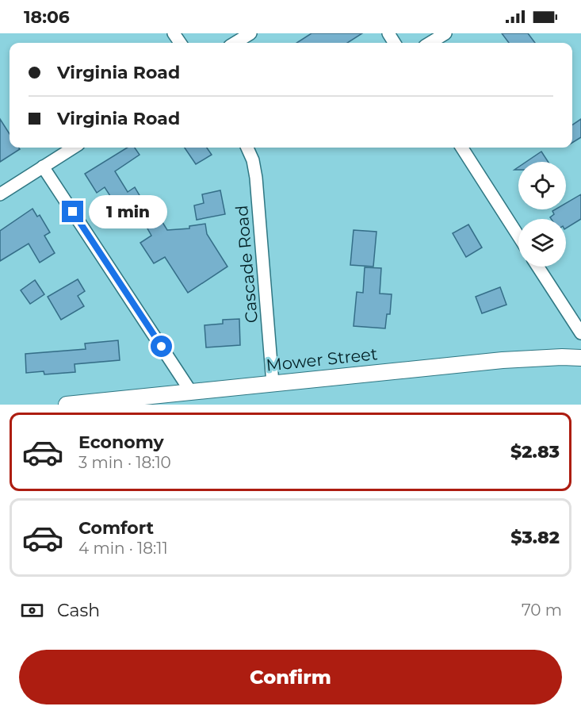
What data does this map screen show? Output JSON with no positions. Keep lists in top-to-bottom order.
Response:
{
  "streets": {
    "street": ["Cascade Road", "Mower Street"]
  },
  "crossings": [
    ["Cascade Road", "Mower Street"]
  ],
  "page": {
    "status": "18:06",
    "banner": ["Virginia Road", "Virginia Road"],
    "bubble": "1 min",
    "list": [
      {
        "name": "Economy",
        "note": "3 min · 18:10",
        "value": "$2.83"
      },
      {
        "name": "Comfort",
        "note": "4 min · 18:11",
        "value": "$3.82"
      }
    ],
    "pay": ["Cash", "70 m"],
    "buttons": "Confirm"
  }
}
